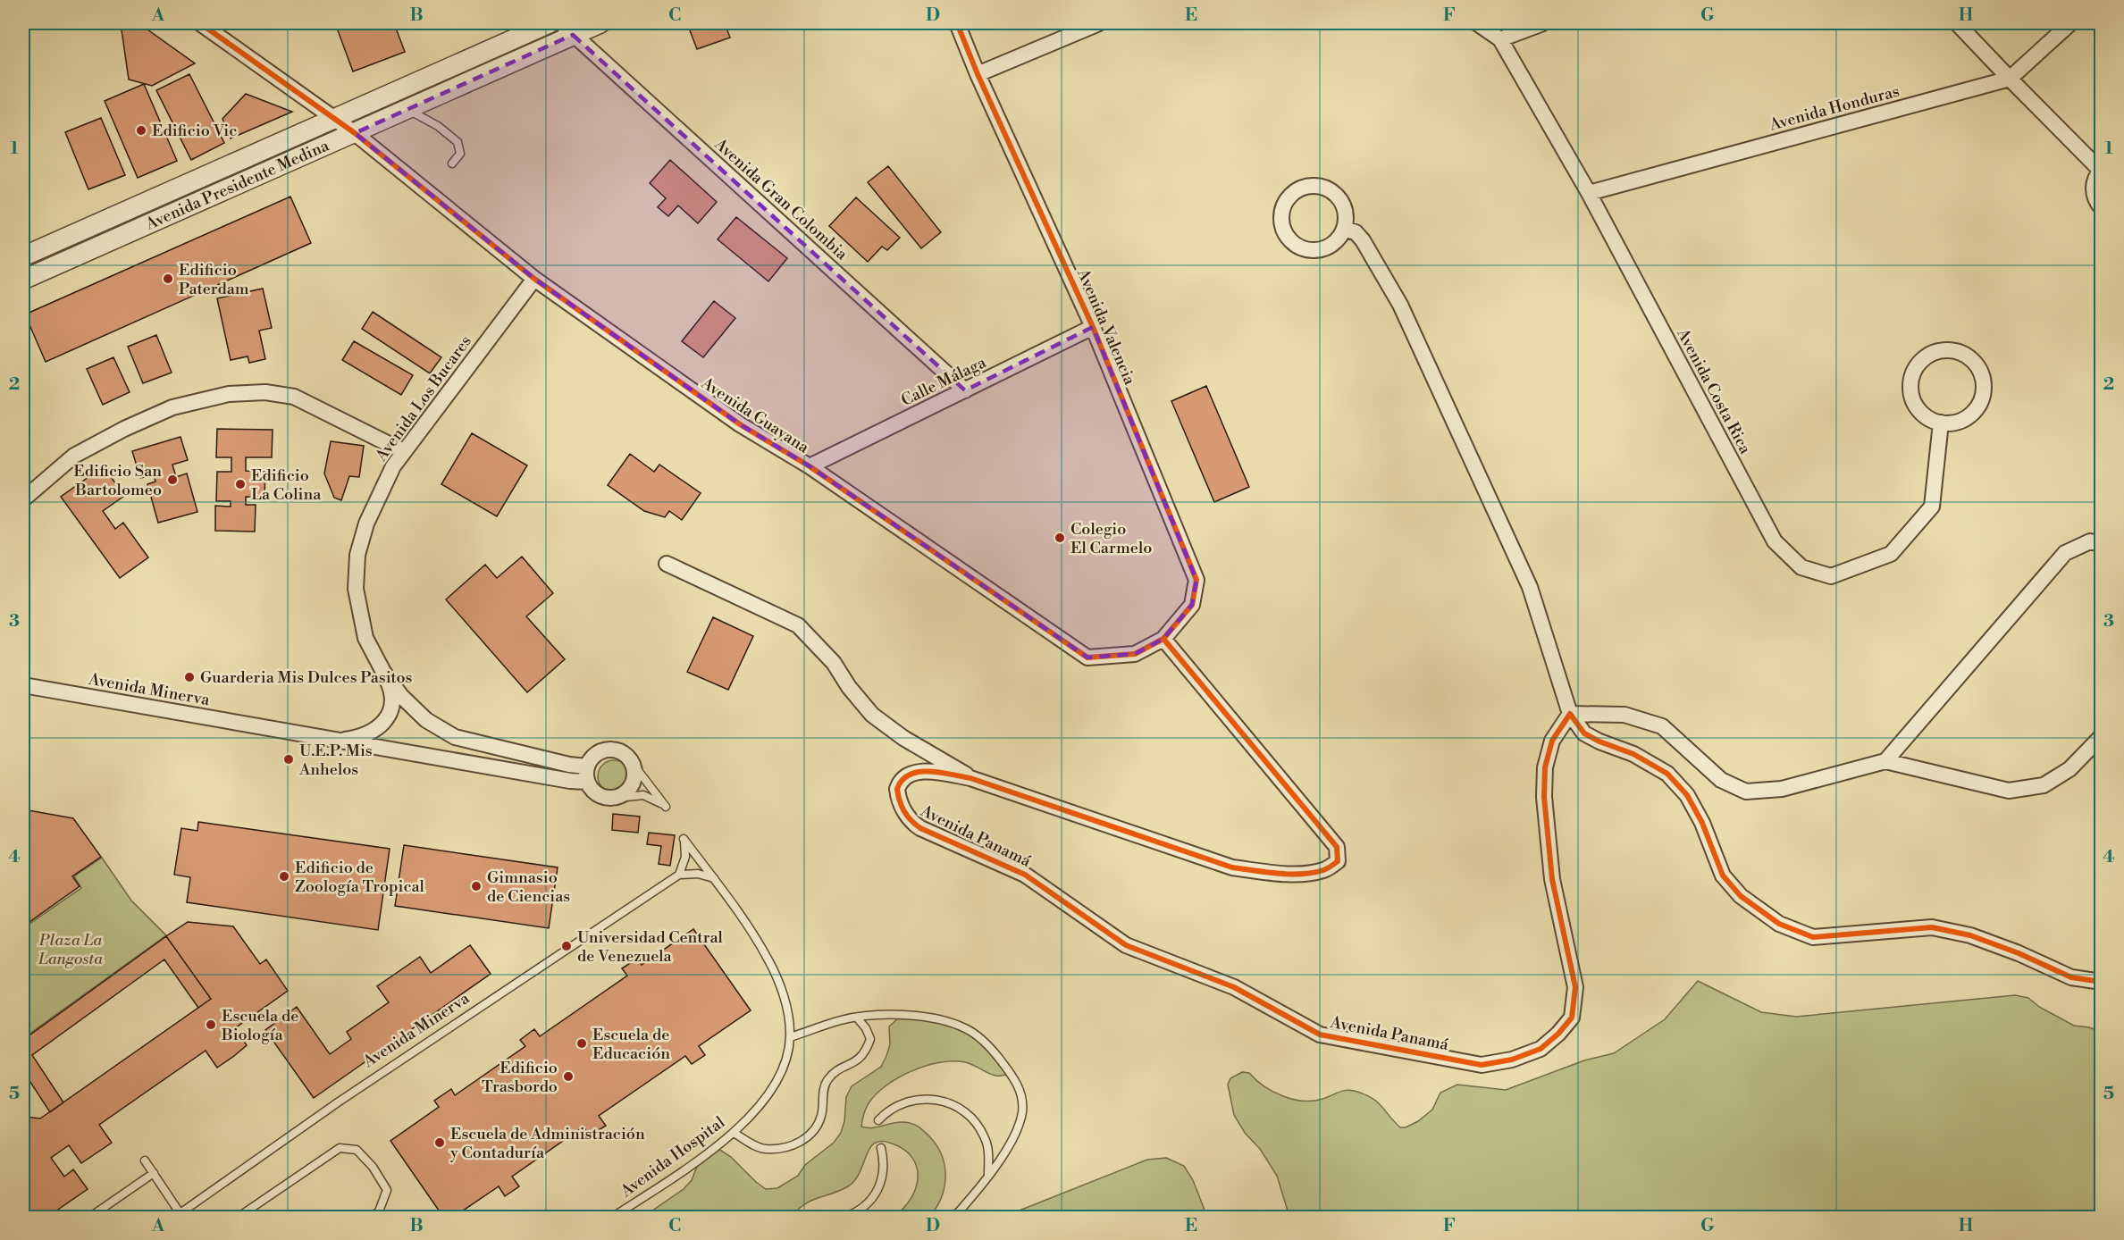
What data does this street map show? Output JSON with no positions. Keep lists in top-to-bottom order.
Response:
{
  "streets": {
    "street": [
      "Avenida Honduras",
      "Avenida Presidente Medina",
      "Avenida Gran Colombia",
      "Avenida Valencia",
      "Calle Málaga",
      "Avenida Costa Rica",
      "Avenida Los Bucares",
      "Avenida Guayana",
      "Avenida Minerva",
      "Avenida Panamá"
    ],
    "lane": ["Avenida Hospital"]
  },
  "crossings": [
    ["Avenida Honduras", "Avenida Costa Rica"],
    ["Avenida Presidente Medina", "Avenida Gran Colombia"],
    ["Avenida Presidente Medina", "Avenida Guayana"],
    ["Avenida Gran Colombia", "Calle Málaga"],
    ["Avenida Valencia", "Calle Málaga"],
    ["Avenida Valencia", "Avenida Guayana"],
    ["Avenida Valencia", "Avenida Panamá"],
    ["Calle Málaga", "Avenida Guayana"],
    ["Avenida Los Bucares", "Avenida Guayana"],
    ["Avenida Los Bucares", "Avenida Minerva"],
    ["Avenida Guayana", "Avenida Panamá"],
    ["Avenida Minerva", "Avenida Hospital"]
  ],
  "parks": ["Plaza La Langosta"],
  "places": [
    "Edificio Vic",
    "Edificio Paterdam",
    "Edificio San Bartolomeo",
    "Edificio La Colina",
    "Colegio El Carmelo",
    "Guarderia Mis Dulces Pasitos",
    "U.E.P. Mis Anhelos",
    "Edificio de Zoología Tropical",
    "Gimnasio de Ciencias",
    "Universidad Central de Venezuela",
    "Escuela de Biología",
    "Escuela de Educación",
    "Edificio Trasbordo",
    "Escuela de Administración y Contaduría"
  ],
  "grid": {
    "columns": [
      "A",
      "B",
      "C",
      "D",
      "E",
      "F",
      "G",
      "H"
    ],
    "rows": [
      "1",
      "2",
      "3",
      "4",
      "5"
    ]
  }
}
